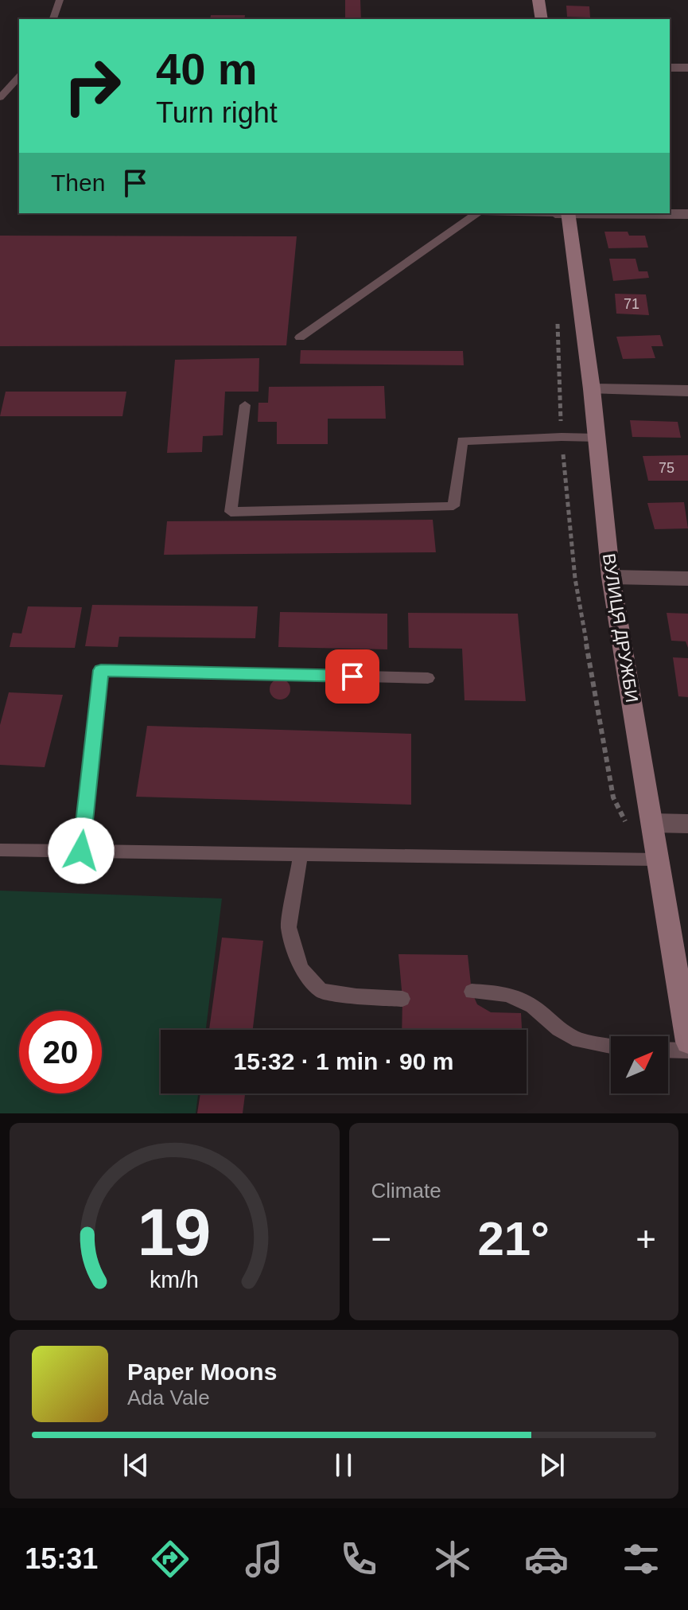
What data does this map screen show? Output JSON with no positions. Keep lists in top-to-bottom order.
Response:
{
  "streets": {
    "street": ["ВУЛИЦЯ ДРУЖБИ"]
  },
  "house_numbers": ["71", "75"],
  "north": "top right",
  "page": {
    "turn": ["40 m", "Turn right"],
    "then": "Then",
    "limit": "20",
    "trip": "15:32 · 1 min · 90 m",
    "tile": "Climate",
    "heat": ["−", "21°", "+"],
    "song": ["Paper Moons", "Ada Vale"],
    "tabs": "15:31",
    "gauge": ["19", "km/h"]
  }
}
